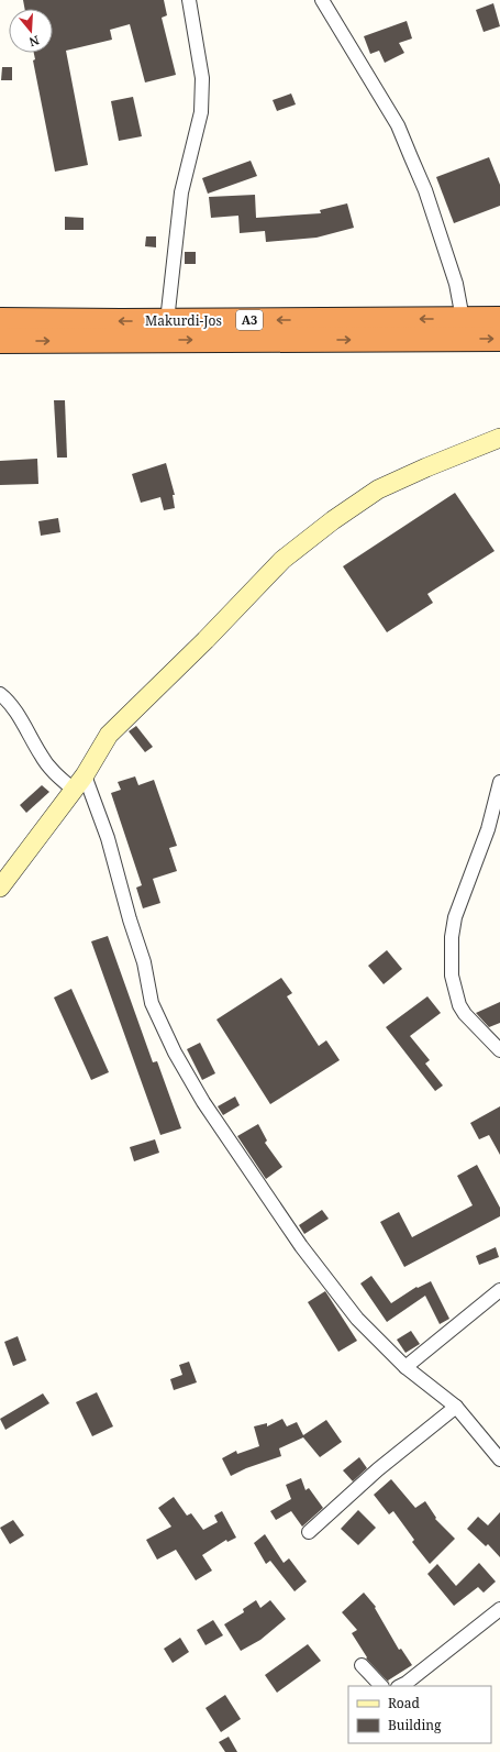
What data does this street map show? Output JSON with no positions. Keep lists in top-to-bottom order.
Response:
{
  "streets": {
    "highway": ["A3", "Makurdi-Jos"]
  },
  "legend": ["Road", "Building"],
  "north": "bottom"
}
